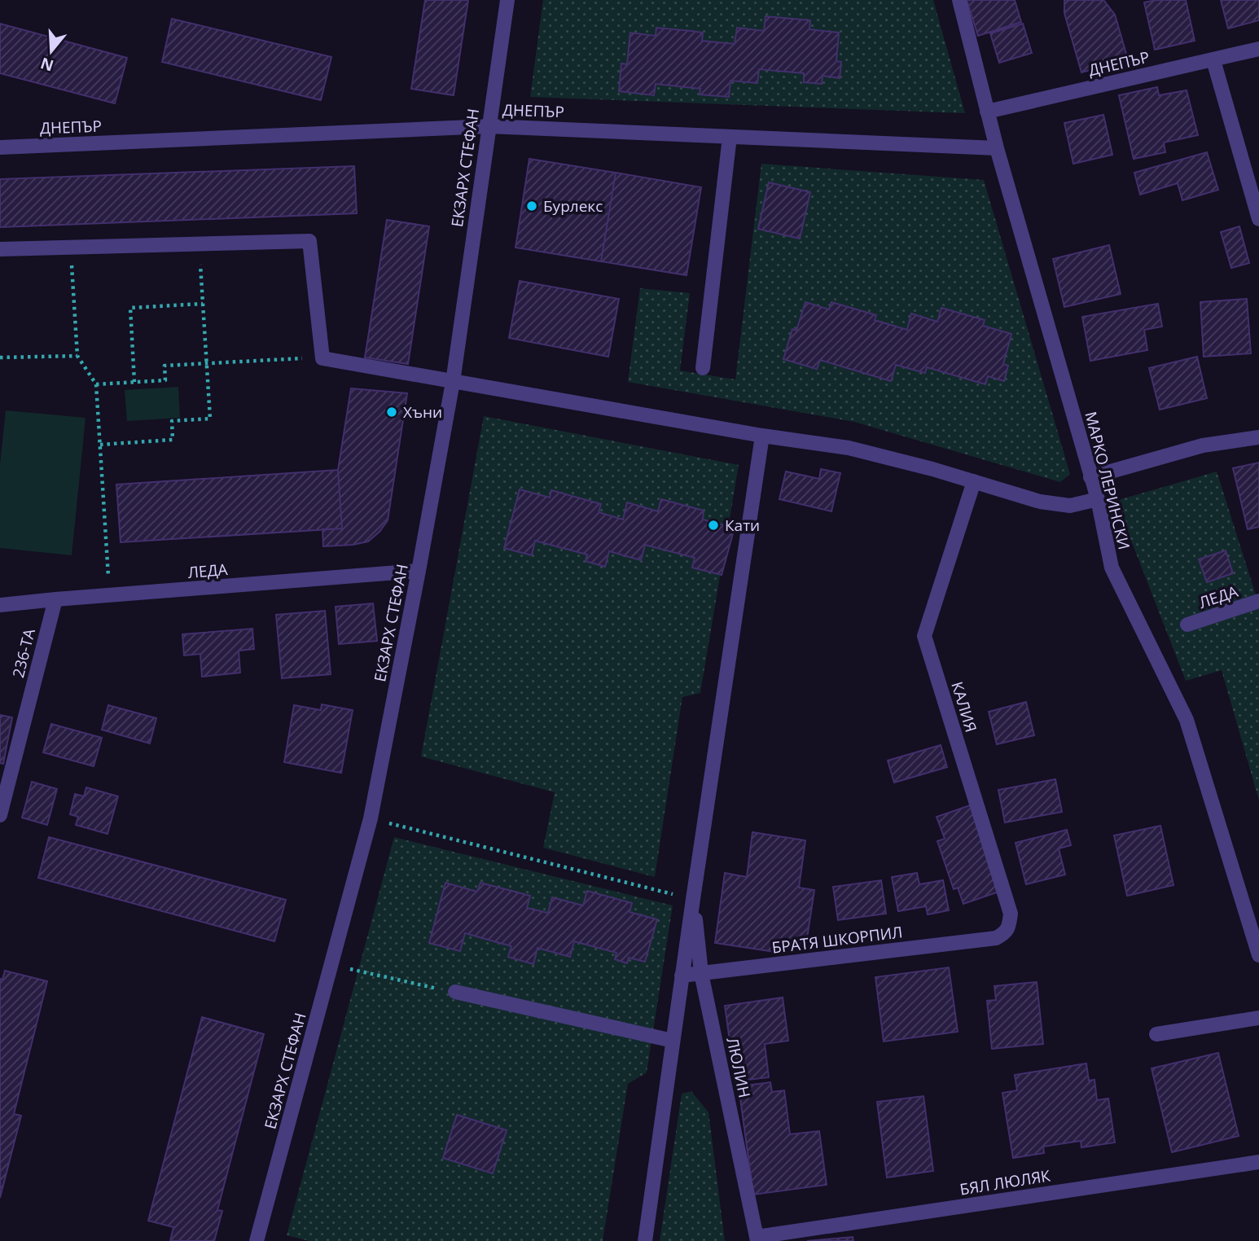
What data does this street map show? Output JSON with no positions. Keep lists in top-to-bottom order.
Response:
{
  "streets": {
    "street": [
      "ДНЕПЪР",
      "ЕКЗАРХ СТЕФАН",
      "МАРКО ЛЕРИНСКИ",
      "ЛЕДА",
      "236-ТА",
      "КАЛИЯ",
      "БРАТЯ ШКОРПИЛ",
      "ЛЮЛИН",
      "БЯЛ ЛЮЛЯК"
    ]
  },
  "crossings": [
    ["ДНЕПЪР", "ЕКЗАРХ СТЕФАН"],
    ["ДНЕПЪР", "МАРКО ЛЕРИНСКИ"],
    ["ЕКЗАРХ СТЕФАН", "ЛЕДА"],
    ["ЛЕДА", "236-ТА"],
    ["КАЛИЯ", "БРАТЯ ШКОРПИЛ"],
    ["БРАТЯ ШКОРПИЛ", "ЛЮЛИН"],
    ["ЛЮЛИН", "БЯЛ ЛЮЛЯК"]
  ],
  "places": ["Бурлекс", "Хъни", "Кати"],
  "north": "bottom"
}
